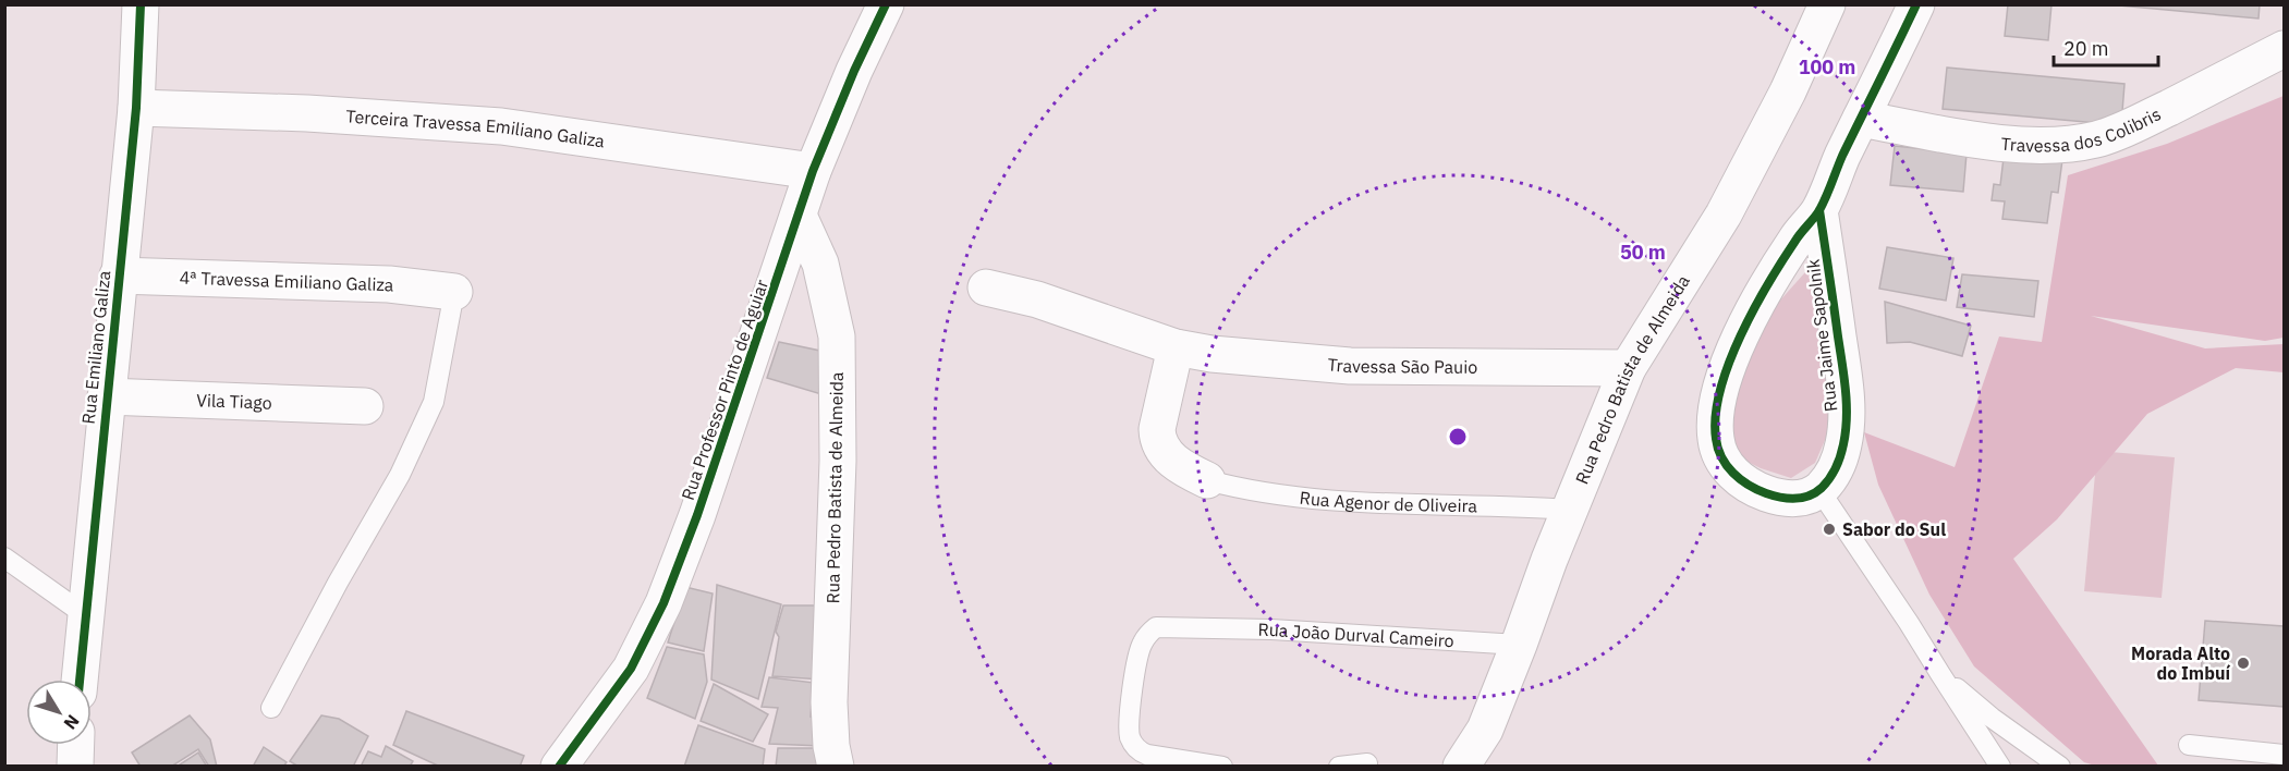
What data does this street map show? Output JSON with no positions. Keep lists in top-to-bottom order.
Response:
{
  "streets": {
    "street": [
      "Travessa dos Colibris",
      "Terceira Travessa Emiliano Galiza",
      "4ª Travessa Emiliano Galiza",
      "Rua Jaime Sapolnik",
      "Rua Emiliano Galiza",
      "Travessa São Pauio",
      "Rua Pedro Batista de Almeida",
      "Rua Professor Pinto de Aguiar",
      "Vila Tiago"
    ],
    "lane": ["Rua Agenor de Oliveira", "Rua João Durval Cameiro"]
  },
  "crossings": [
    ["Travessa dos Colibris", "Rua Jaime Sapolnik"],
    ["Terceira Travessa Emiliano Galiza", "Rua Emiliano Galiza"],
    ["Terceira Travessa Emiliano Galiza", "Rua Professor Pinto de Aguiar"],
    ["4ª Travessa Emiliano Galiza", "Rua Emiliano Galiza"],
    ["Rua Emiliano Galiza", "Vila Tiago"],
    ["Travessa São Pauio", "Rua Pedro Batista de Almeida"],
    ["Rua Pedro Batista de Almeida", "Rua Professor Pinto de Aguiar"],
    ["Rua Pedro Batista de Almeida", "Rua Agenor de Oliveira"],
    ["Rua Pedro Batista de Almeida", "Rua João Durval Cameiro"]
  ],
  "places": ["Sabor do Sul", "Morada Alto do Imbuí"],
  "scale_bar": "20 m",
  "north": "bottom right",
  "rings": ["100 m", "50 m"]
}
